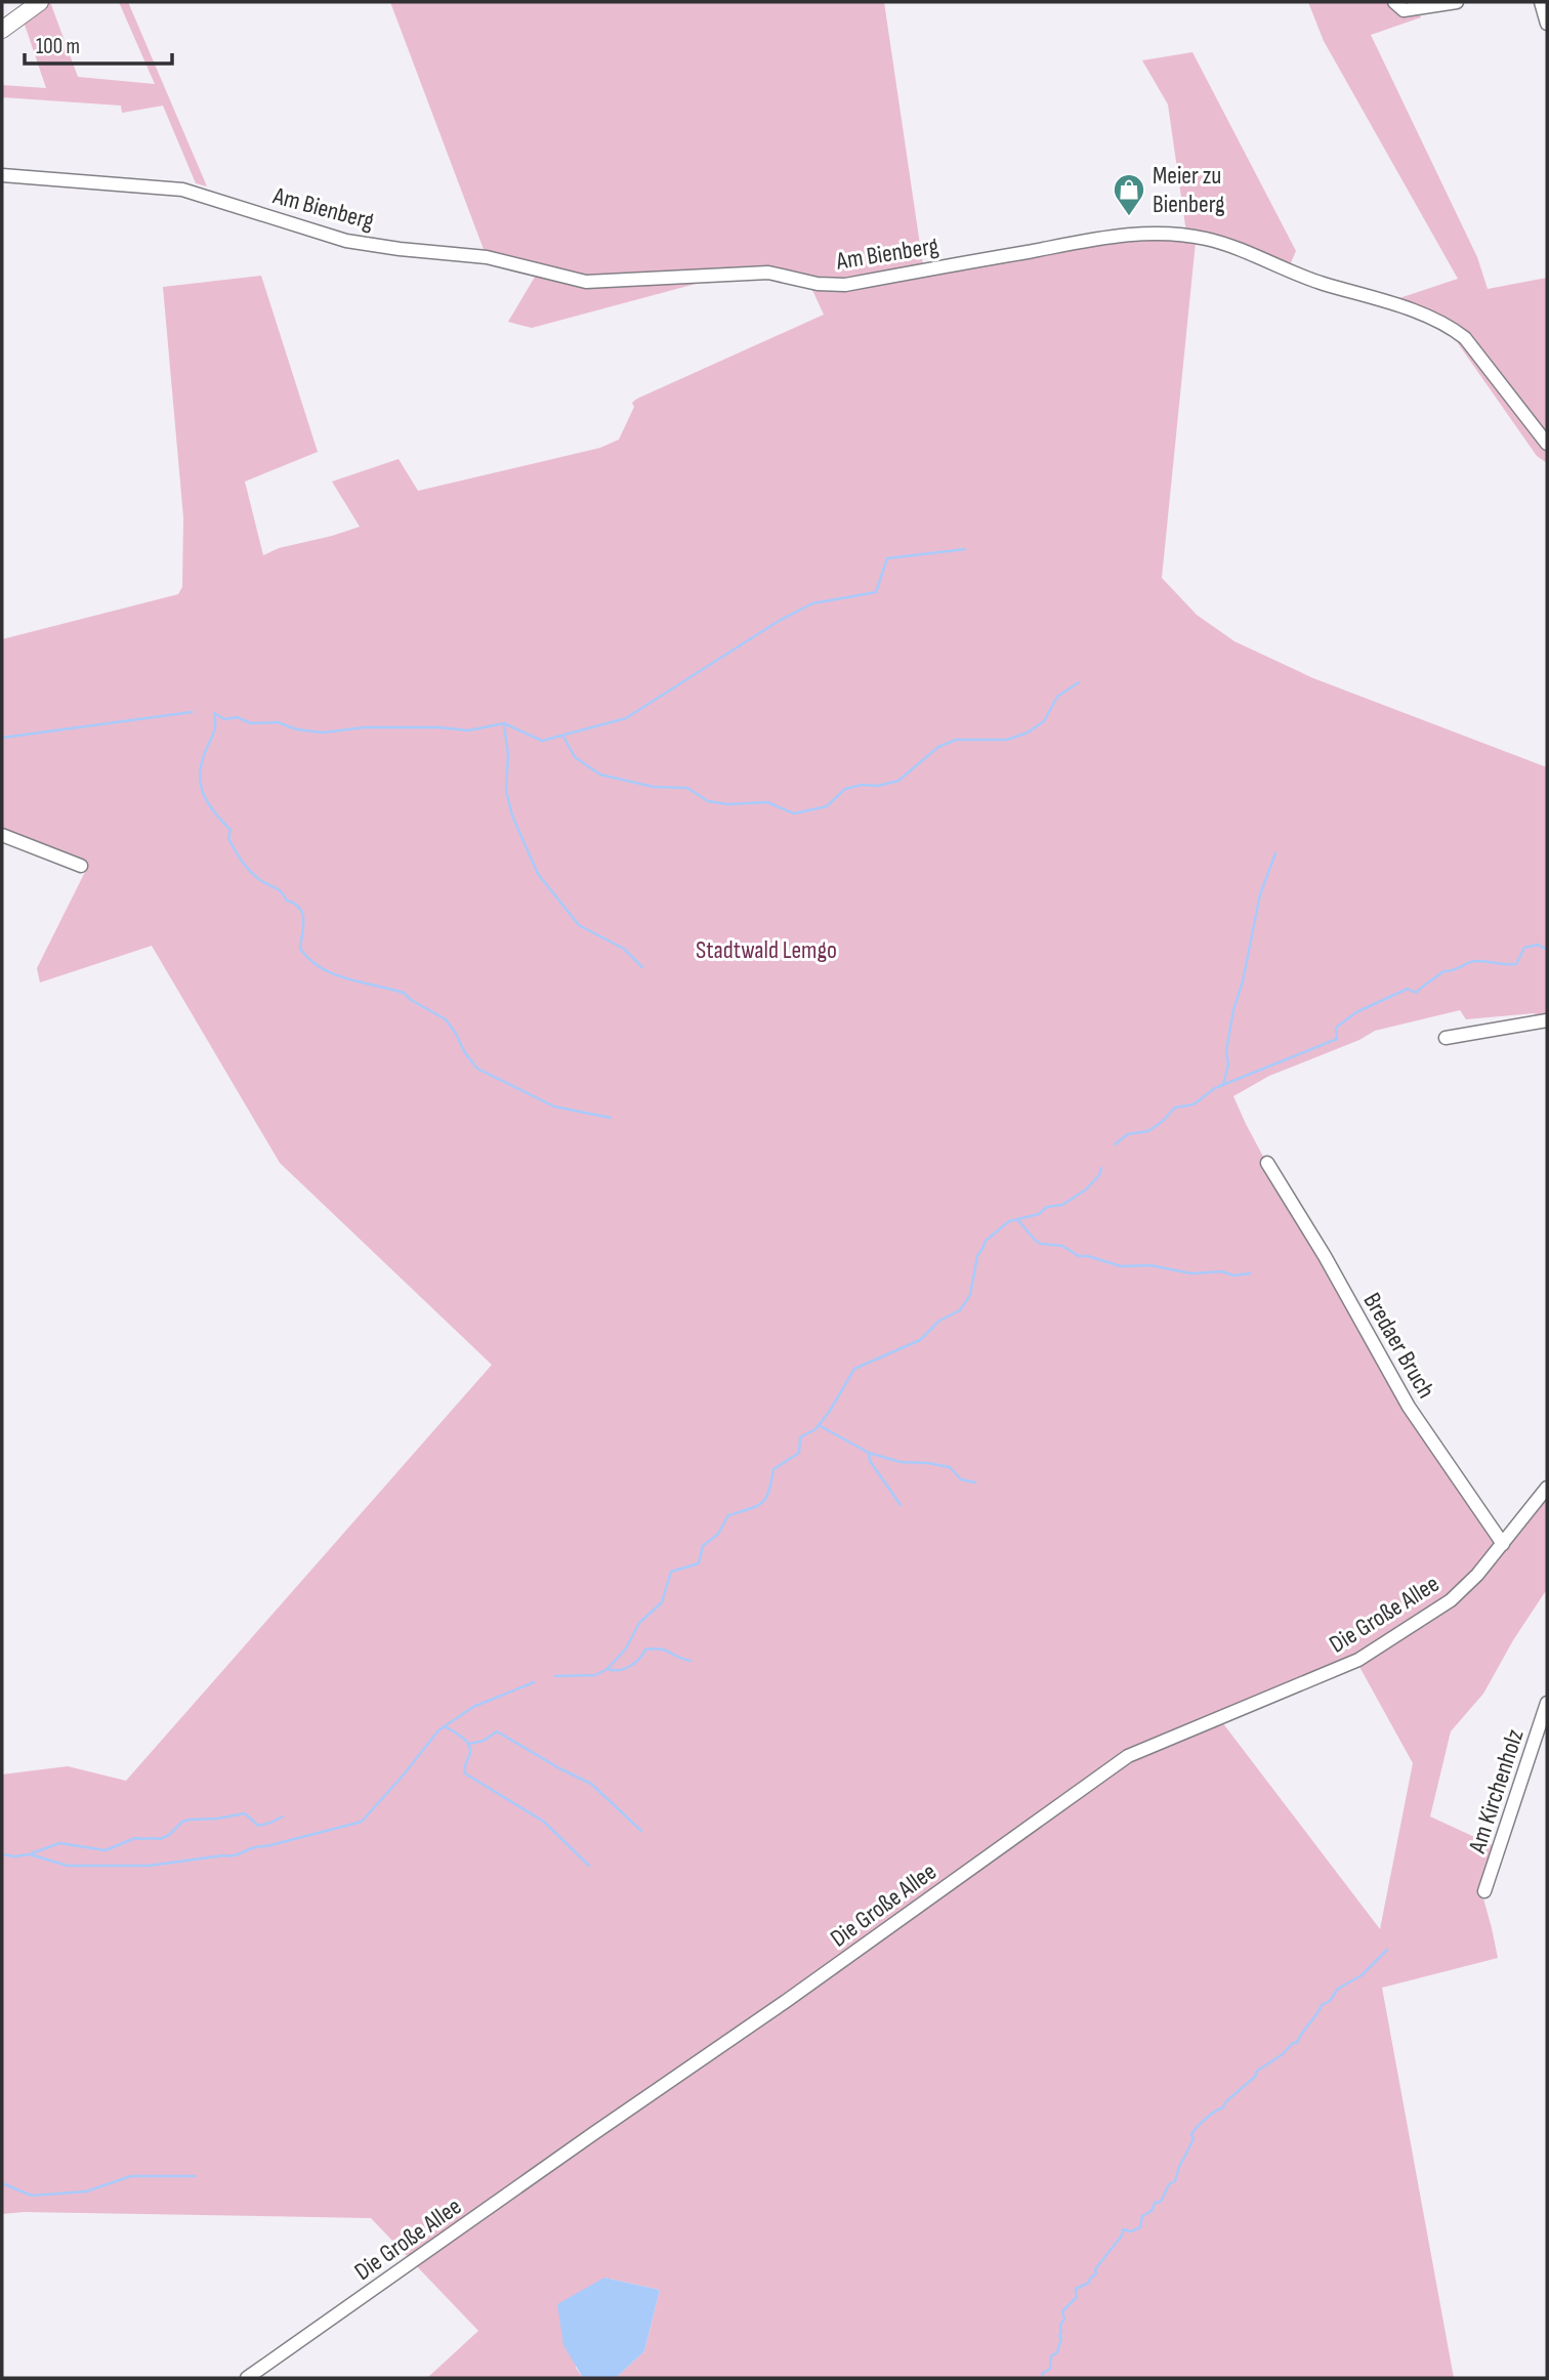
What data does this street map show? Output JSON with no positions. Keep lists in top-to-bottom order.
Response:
{
  "streets": {
    "street": [
      "Am Bienberg",
      "Bredaer Bruch",
      "Die Große Allee",
      "Am Kirchenholz"
    ]
  },
  "crossings": [
    ["Bredaer Bruch", "Die Große Allee"]
  ],
  "parks": ["Stadtwald Lemgo"],
  "places": {
    "shop": ["Meier zu Bienberg"]
  },
  "scale_bar": "100 m"
}
